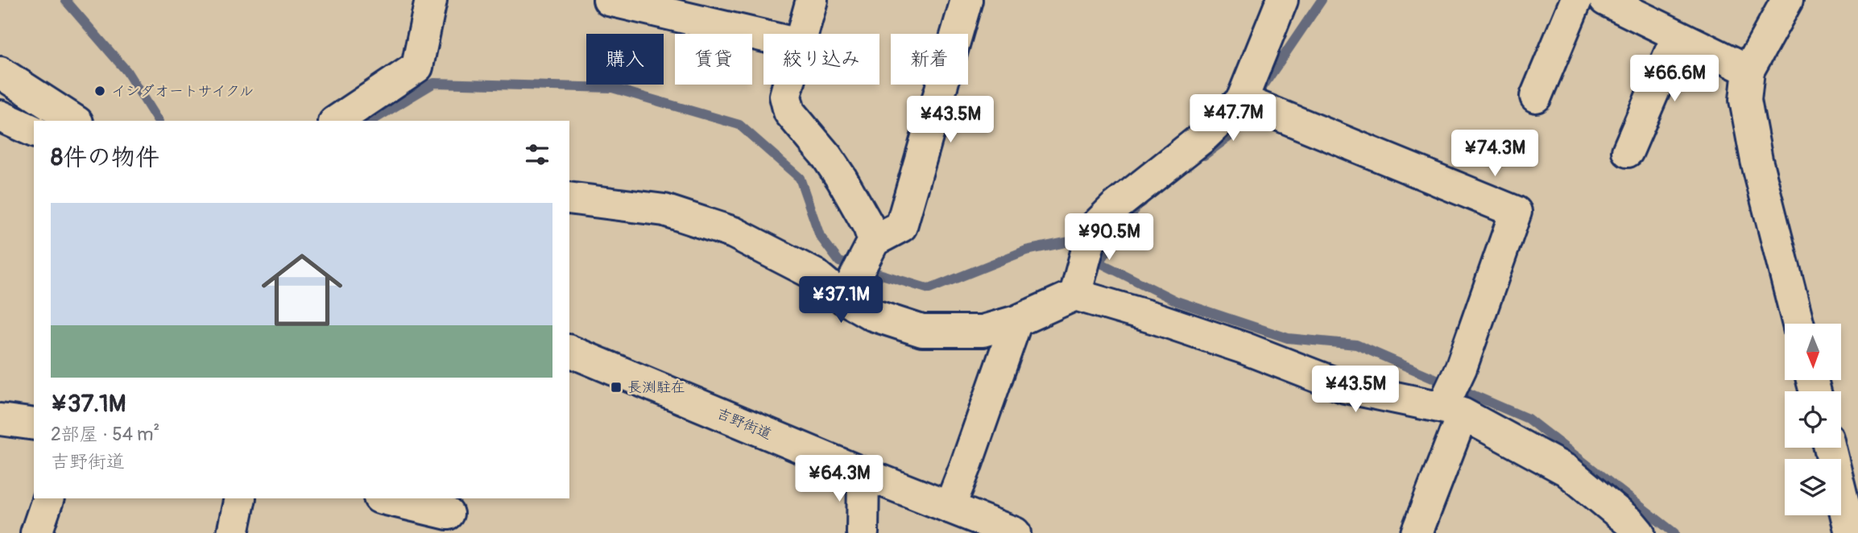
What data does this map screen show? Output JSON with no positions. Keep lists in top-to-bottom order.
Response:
{
  "streets": {
    "main road": ["吉野街道"]
  },
  "places": {
    "other": ["イシダオートサイクル"],
    "transit": ["長渕駐在"]
  },
  "north": "bottom",
  "page": {
    "chip": [
      "購入",
      "賃貸",
      "絞り込み",
      "新着"
    ],
    "price": [
      "¥66.6M",
      "¥47.7M",
      "¥43.5M",
      "¥74.3M",
      "¥90.5M",
      "¥37.1M",
      "¥43.5M",
      "¥64.3M"
    ],
    "heading": "8件の物件",
    "list": [
      {
        "name": "¥37.1M",
        "note": "2部屋 · 54 m² · 吉野街道"
      }
    ]
  }
}
